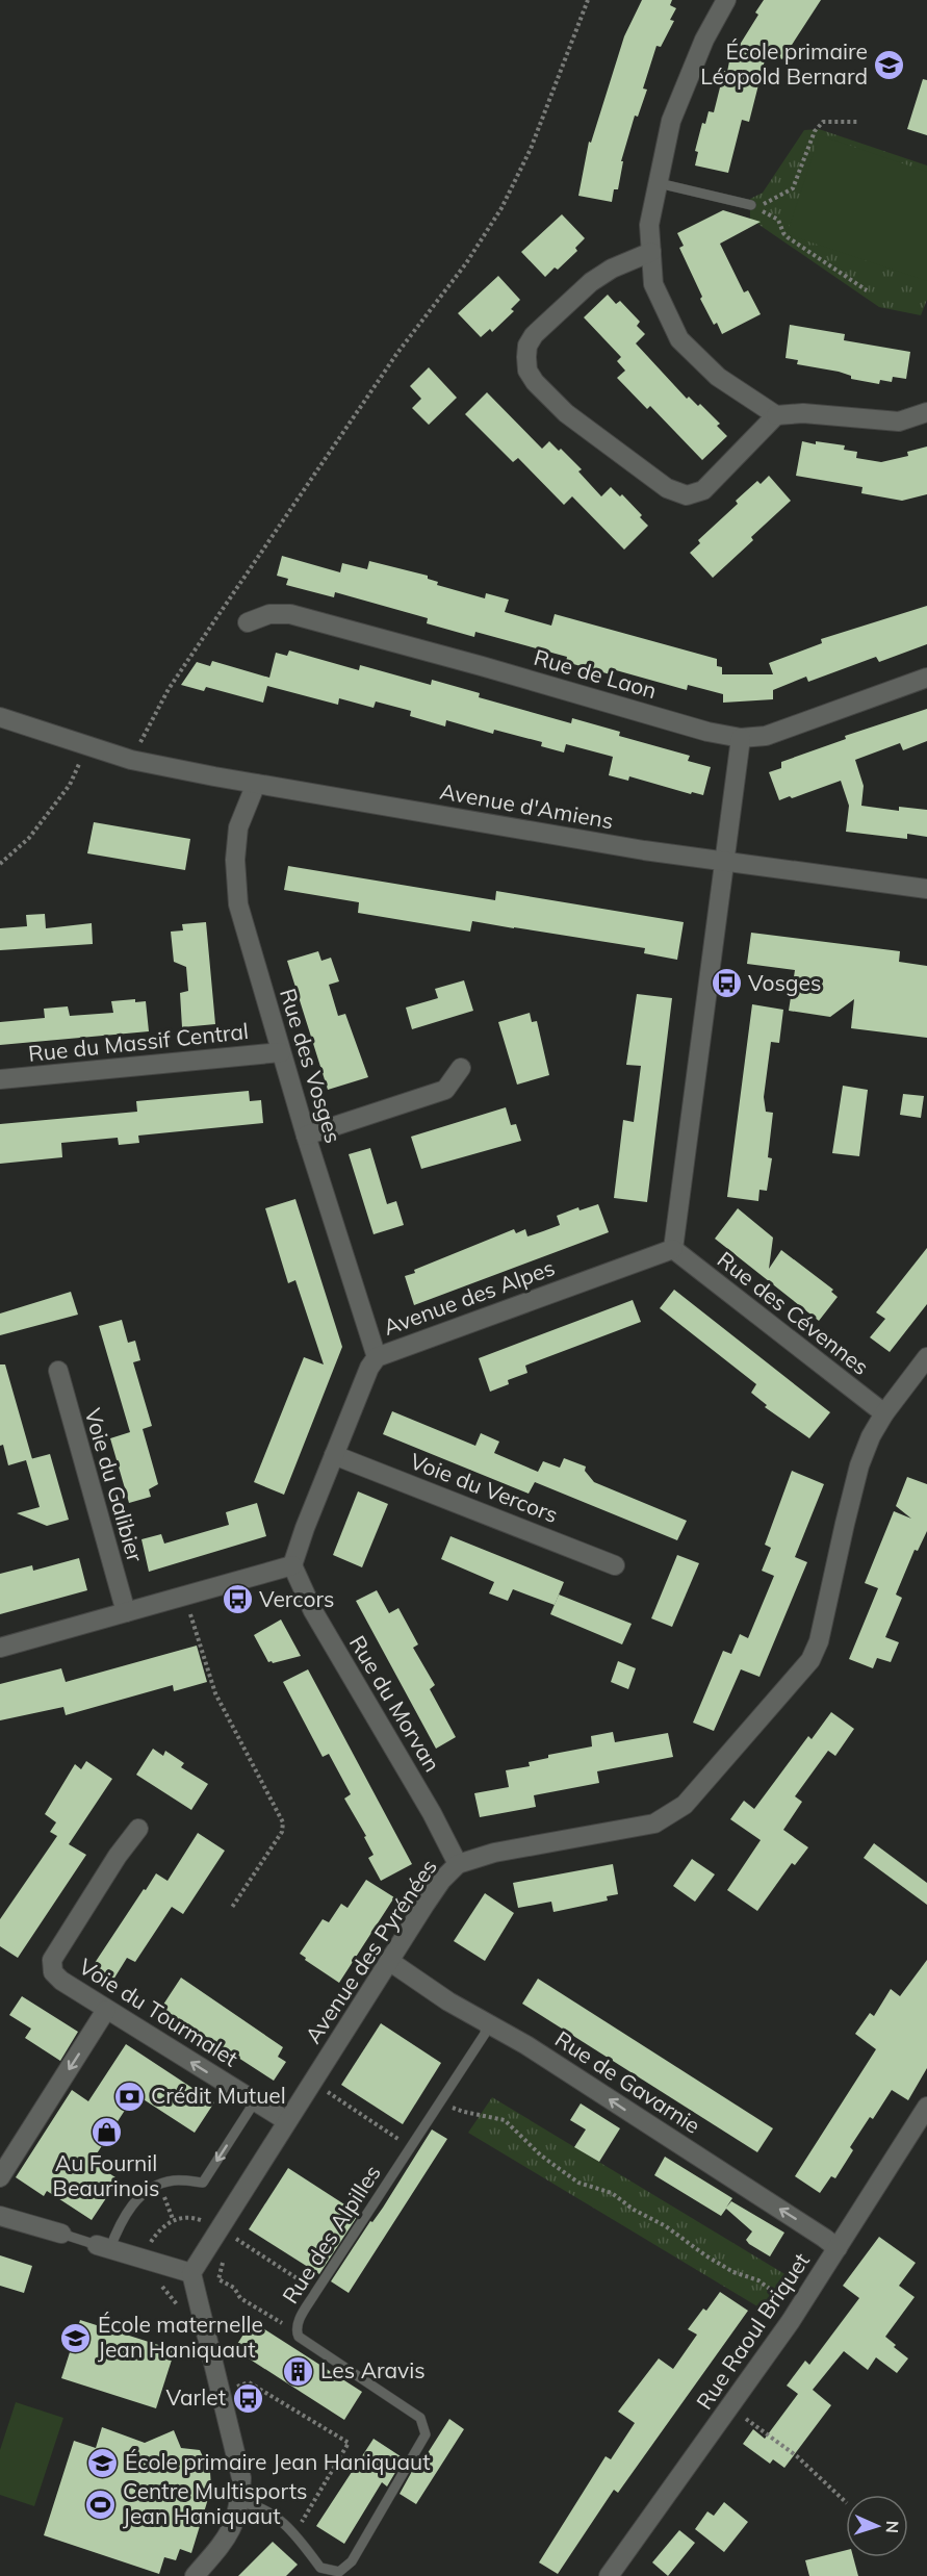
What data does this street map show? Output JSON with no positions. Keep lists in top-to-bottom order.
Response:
{
  "streets": {
    "street": [
      "Rue de Laon",
      "Avenue d'Amiens",
      "Rue du Massif Central",
      "Rue des Vosges",
      "Avenue des Alpes",
      "Rue des Cévennes",
      "Voie du Galibier",
      "Voie du Vercors",
      "Rue du Morvan",
      "Avenue des Pyrénées",
      "Voie du Tourmalet",
      "Rue de Gavarnie",
      "Rue Raoul Briquet"
    ],
    "lane": ["Rue des Alpilles"]
  },
  "crossings": [
    ["Avenue d'Amiens", "Rue des Vosges"],
    ["Rue du Massif Central", "Rue des Vosges"],
    ["Rue des Vosges", "Avenue des Alpes"],
    ["Avenue des Alpes", "Rue des Cévennes"],
    ["Avenue des Alpes", "Voie du Vercors"],
    ["Avenue des Alpes", "Rue du Morvan"],
    ["Rue des Cévennes", "Avenue des Pyrénées"],
    ["Rue du Morvan", "Avenue des Pyrénées"],
    ["Avenue des Pyrénées", "Voie du Tourmalet"],
    ["Avenue des Pyrénées", "Rue de Gavarnie"],
    ["Rue de Gavarnie", "Rue des Alpilles"],
    ["Rue de Gavarnie", "Rue Raoul Briquet"]
  ],
  "one_way": ["Voie du Tourmalet", "Rue de Gavarnie"],
  "places": {
    "school or university": ["École primaire Léopold Bernard", "École maternelle Jean Haniquaut", "École primaire Jean Haniquaut"],
    "bus stop": ["Vosges", "Vercors", "Varlet"],
    "bank": ["Crédit Mutuel"],
    "shop": ["Au Fournil Beaurinois"],
    "building": ["Les Aravis"],
    "sports": ["Centre Multisports Jean Haniquaut"]
  },
  "north": "right"
}
